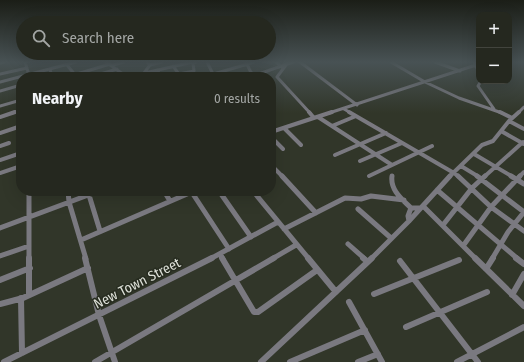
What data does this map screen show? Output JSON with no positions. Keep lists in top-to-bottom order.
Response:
{
  "streets": {
    "street": ["New Town Street"]
  },
  "page": {
    "map_buttons": ["+", "−"],
    "search": "Search here",
    "heading": ["Nearby", "0 results"]
  }
}
